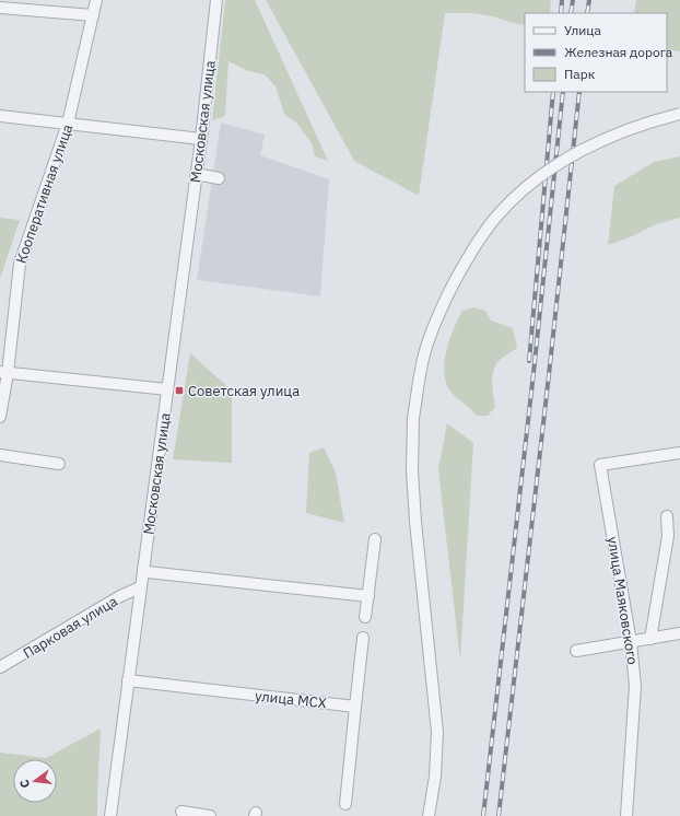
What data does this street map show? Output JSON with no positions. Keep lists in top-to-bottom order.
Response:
{
  "streets": {
    "street": [
      "Московская улица",
      "Кооперативная улица",
      "улица Маяковского",
      "Парковая улица",
      "улица МСХ"
    ]
  },
  "crossings": [
    ["Московская улица", "Парковая улица"],
    ["Московская улица", "улица МСХ"]
  ],
  "places": {
    "transit": ["Советская улица"]
  },
  "legend": ["Улица", "Железная дорога", "Парк"],
  "north": "left"
}
